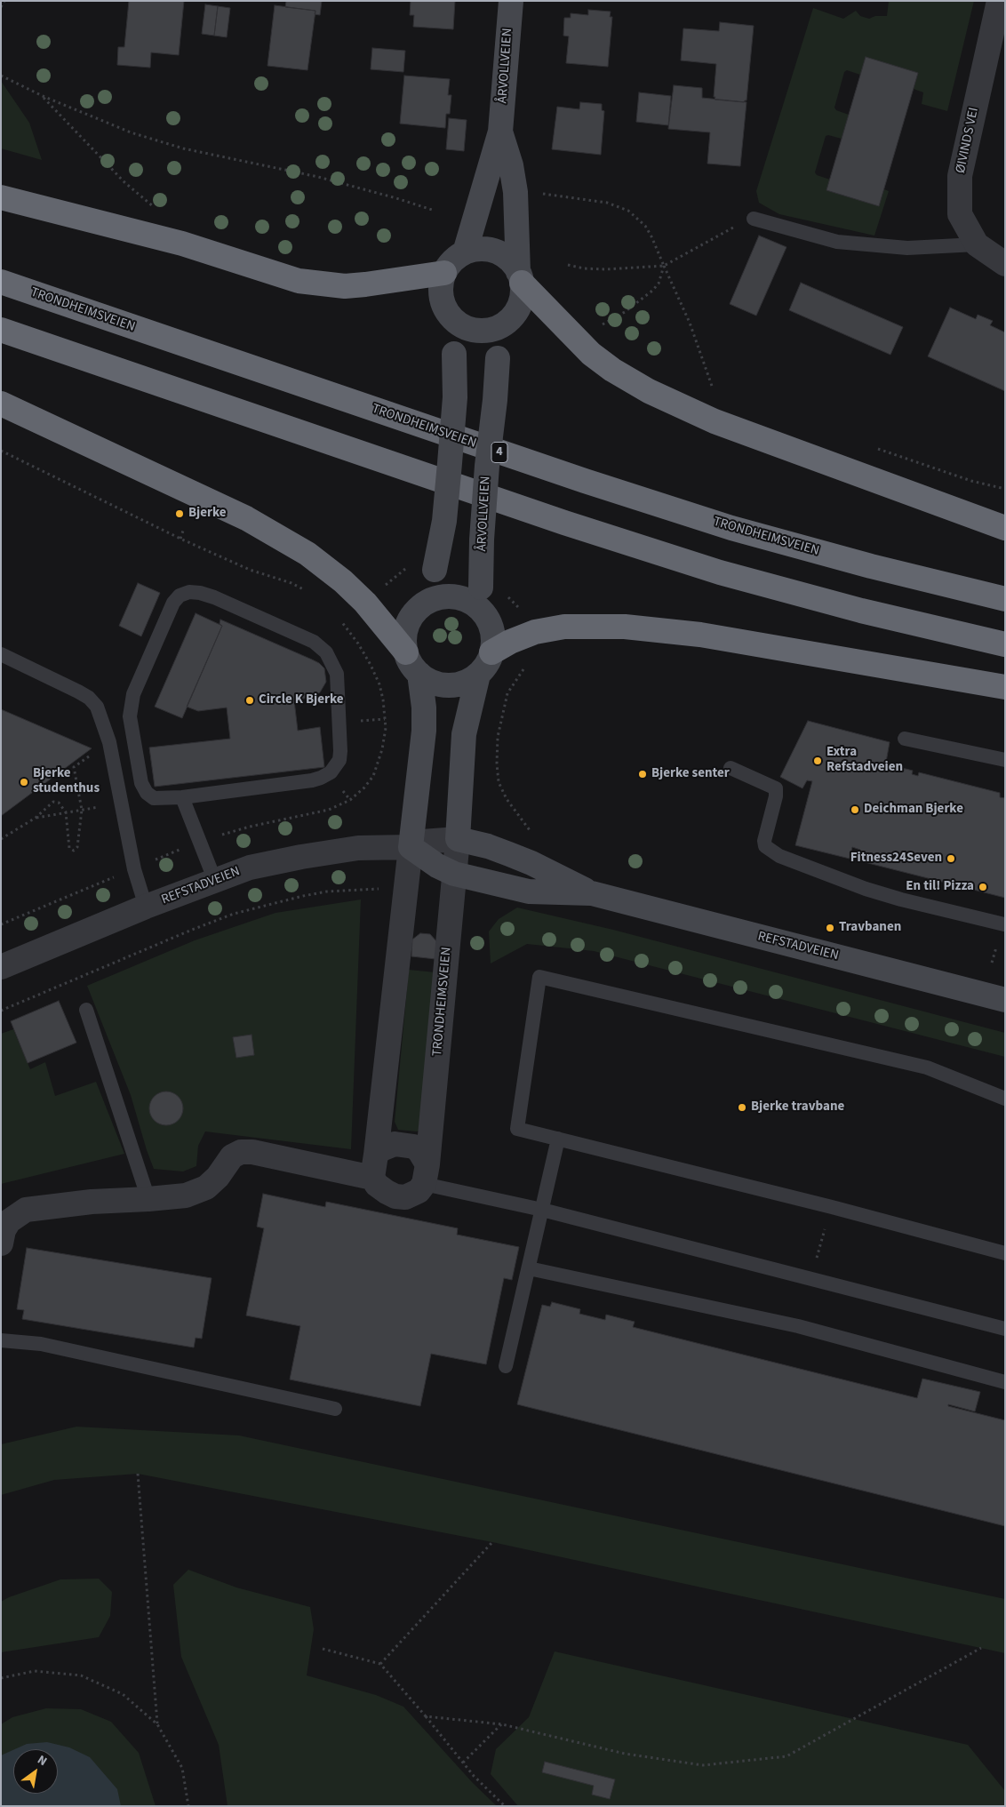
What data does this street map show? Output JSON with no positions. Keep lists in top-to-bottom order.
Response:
{
  "streets": {
    "highway": ["TRONDHEIMSVEIEN", "4"],
    "street": ["ÅRVOLLVEIEN", "ØIVINDS VEI", "REFSTADVEIEN"]
  },
  "crossings": [
    ["TRONDHEIMSVEIEN", "REFSTADVEIEN"]
  ],
  "places": [
    "Bjerke",
    "Circle K Bjerke",
    "Extra Refstadveien",
    "Bjerke senter",
    "Bjerke studenthus",
    "Deichman Bjerke",
    "Fitness24Seven",
    "En til! Pizza",
    "Travbanen",
    "Bjerke travbane"
  ],
  "north": "top right"
}
